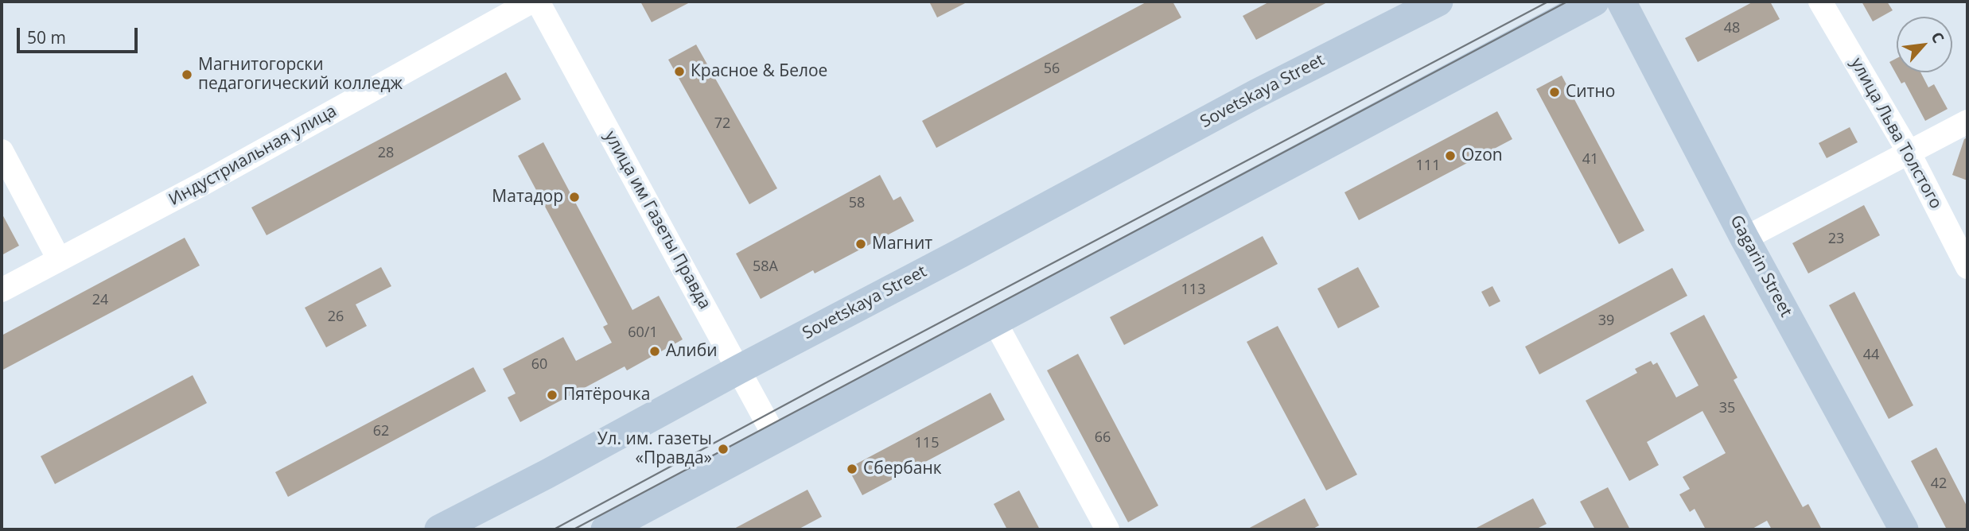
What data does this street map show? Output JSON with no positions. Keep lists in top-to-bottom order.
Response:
{
  "streets": {
    "main road": ["Sovetskaya Street", "Gagarin Street"],
    "street": ["улица Льва Толстого", "Индустриальная улица", "улица им Газеты Правда"]
  },
  "crossings": [
    ["Sovetskaya Street", "улица им Газеты Правда"]
  ],
  "places": [
    "Красное & Белое",
    "Магнитогорски педагогический колледж",
    "Ситно",
    "Ozon",
    "Матадор",
    "Магнит",
    "Алиби",
    "Пятёрочка",
    "Ул. им. газеты «Правда»",
    "Сбербанк"
  ],
  "house_numbers": [
    "48",
    "56",
    "72",
    "28",
    "41",
    "111",
    "58",
    "23",
    "58А",
    "113",
    "24",
    "26",
    "39",
    "60/1",
    "44",
    "60",
    "35",
    "62",
    "66",
    "115",
    "42"
  ],
  "scale_bar": "50 m",
  "north": "top right"
}
